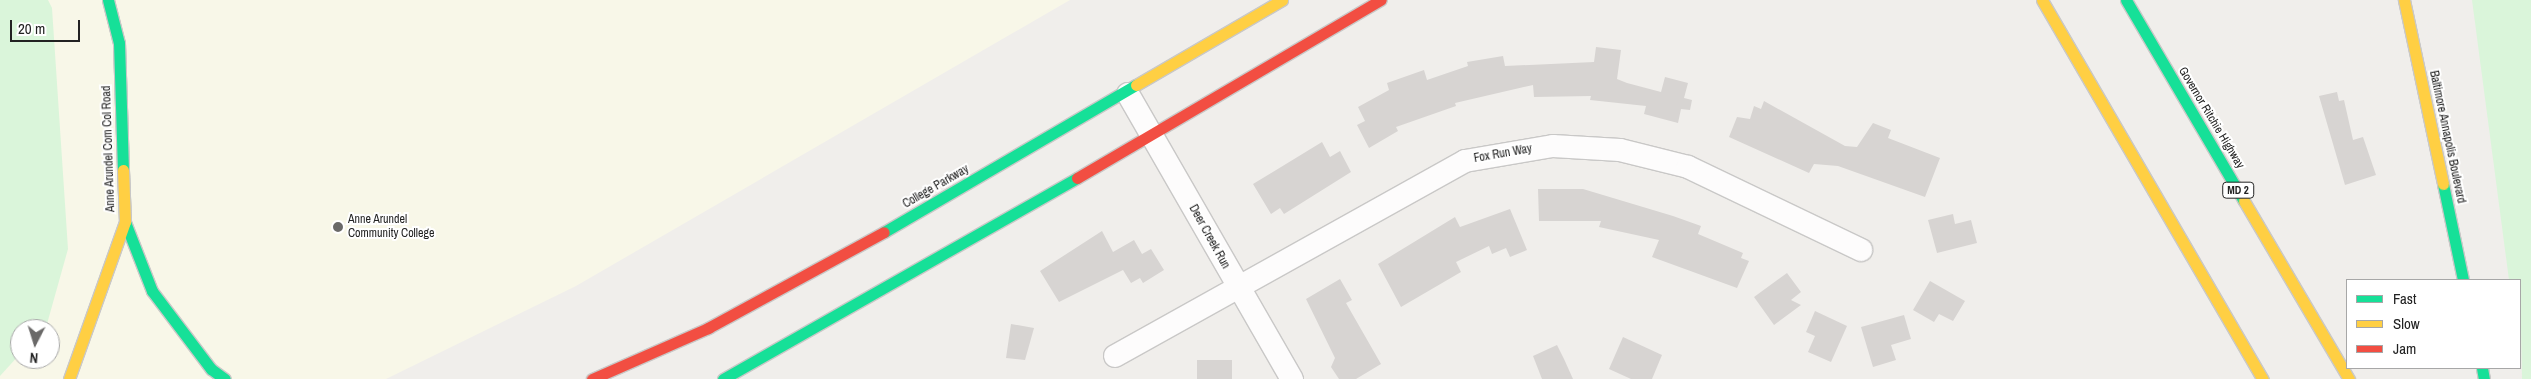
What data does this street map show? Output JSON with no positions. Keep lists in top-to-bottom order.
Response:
{
  "streets": {
    "main road": [
      "Governor Ritchie Highway",
      "Baltimore Annapolis Boulevard",
      "Anne Arundel Com Col Road",
      "College Parkway",
      "MD 2"
    ],
    "street": ["Fox Run Way", "Deer Creek Run"]
  },
  "crossings": [
    ["Fox Run Way", "Deer Creek Run"],
    ["College Parkway", "Deer Creek Run"]
  ],
  "places": ["Anne Arundel Community College"],
  "legend": ["Fast", "Slow", "Jam"],
  "scale_bar": "20 m",
  "north": "bottom"
}
